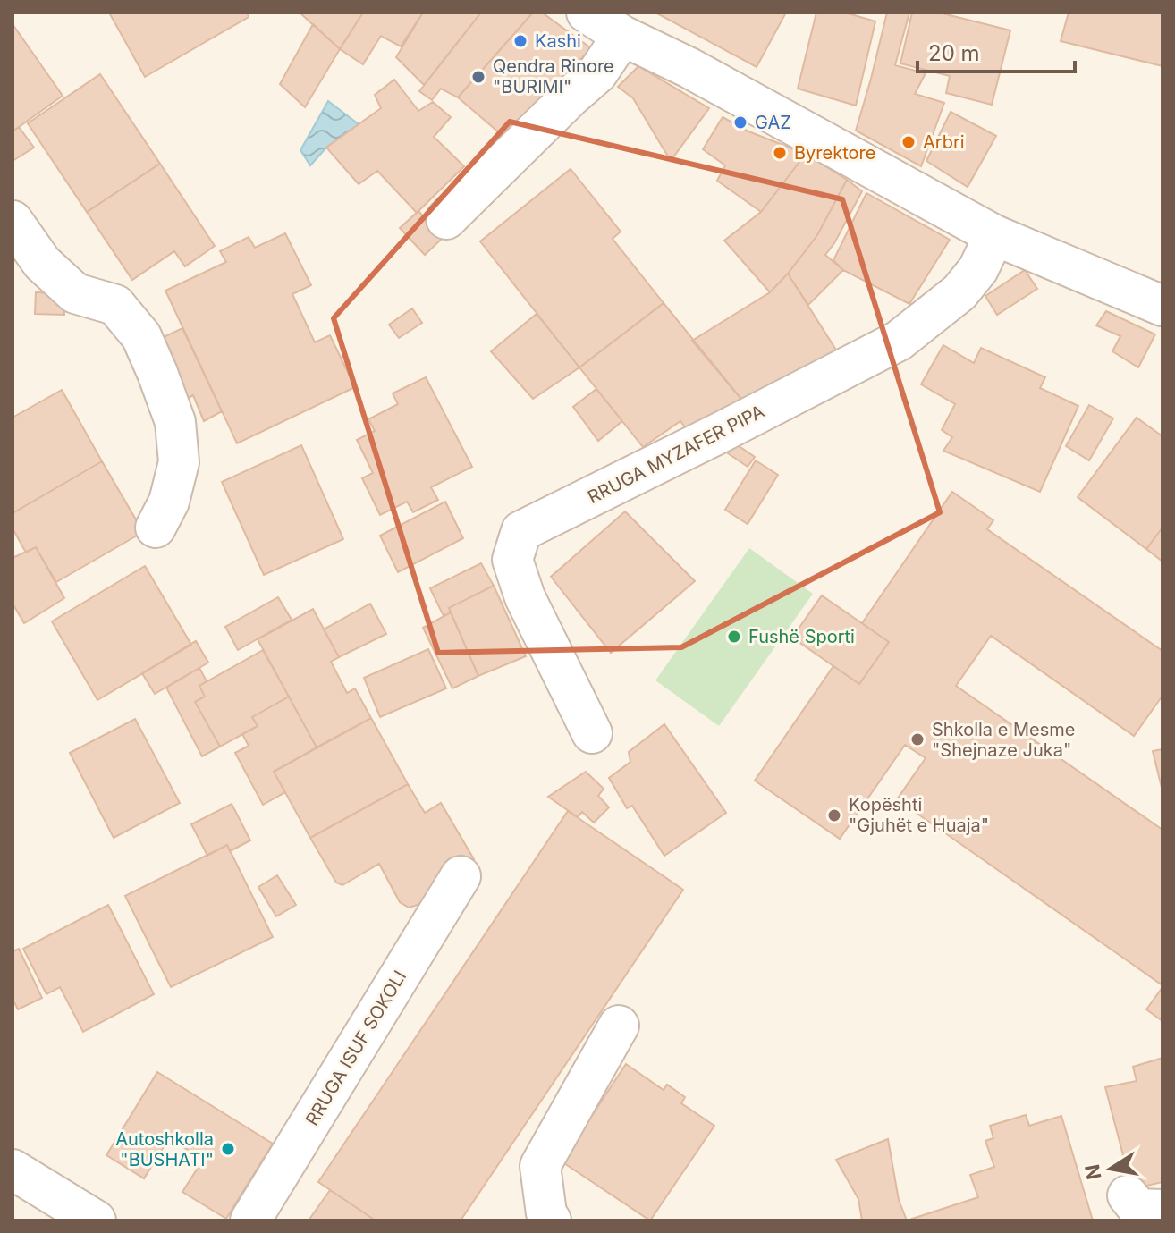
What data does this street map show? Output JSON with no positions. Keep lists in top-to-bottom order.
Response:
{
  "streets": {
    "street": ["RRUGA MYZAFER PIPA", "RRUGA ISUF SOKOLI"]
  },
  "places": [
    "Kashi",
    "Qendra Rinore \"BURIMI\"",
    "GAZ",
    "Arbri",
    "Byrektore",
    "Fushë Sporti",
    "Shkolla e Mesme \"Shejnaze Juka\"",
    "Kopështi \"Gjuhët e Huaja\"",
    "Autoshkolla \"BUSHATI\""
  ],
  "scale_bar": "20 m",
  "north": "left"
}
